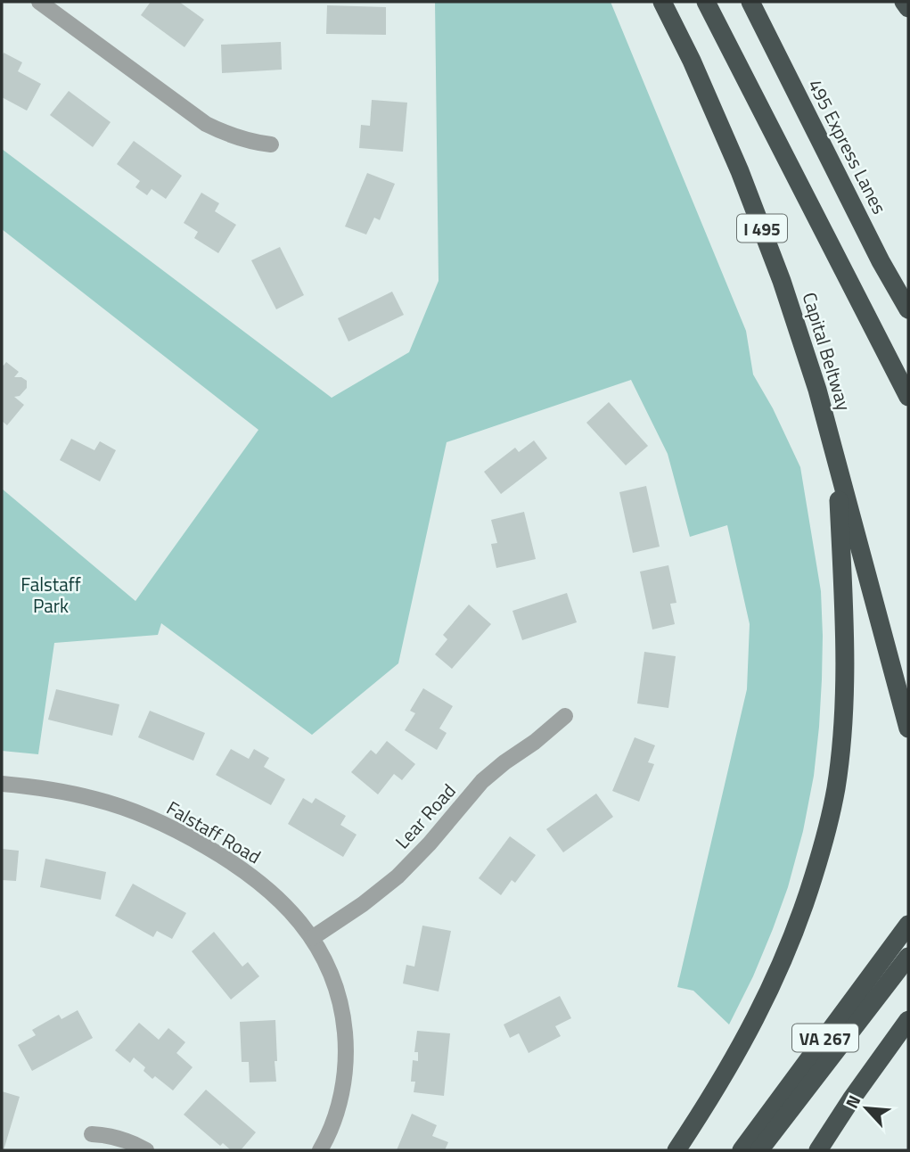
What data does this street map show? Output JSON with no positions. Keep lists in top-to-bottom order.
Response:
{
  "streets": {
    "highway": [
      "495 Express Lanes",
      "I 495",
      "Capital Beltway",
      "VA 267"
    ],
    "street": ["Lear Road", "Falstaff Road"]
  },
  "crossings": [
    ["Lear Road", "Falstaff Road"]
  ],
  "parks": ["Falstaff Park"],
  "north": "top left"
}
